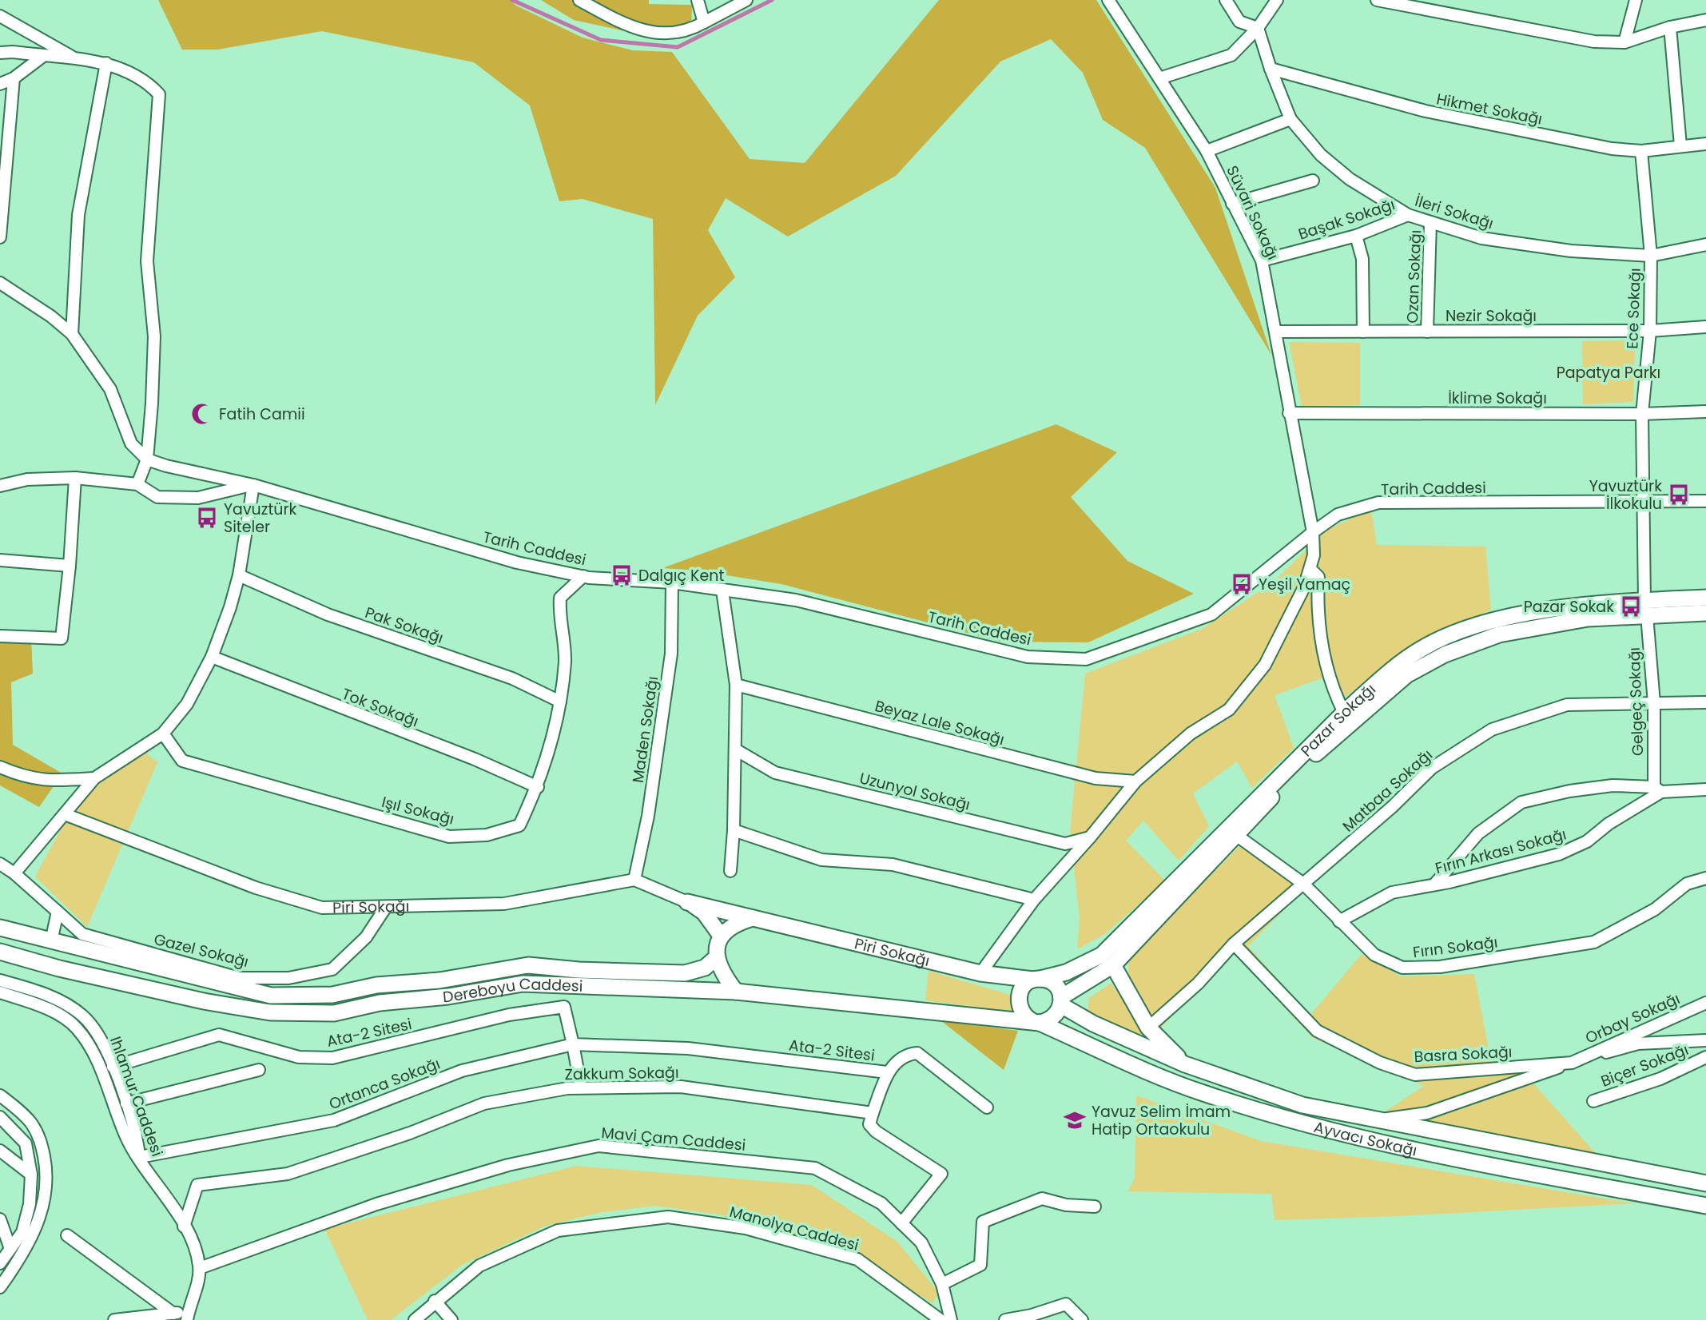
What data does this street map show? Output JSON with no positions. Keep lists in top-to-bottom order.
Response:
{
  "streets": {
    "main road": [
      "Pazar Sokağı",
      "Piri Sokağı",
      "Dereboyu Caddesi",
      "Ayvacı Sokağı"
    ],
    "street": [
      "Hikmet Sokağı",
      "İleri Sokağı",
      "Süvari Sokağı",
      "Başak Sokağı",
      "Ozan Sokağı",
      "Ece Sokağı",
      "Nezir Sokağı",
      "İklime Sokağı",
      "Tarih Caddesi",
      "Pak Sokağı",
      "Gelgeç Sokağı",
      "Tok Sokağı",
      "Beyaz Lale Sokağı",
      "Maden Sokağı",
      "Matbaa Sokağı",
      "Uzunyol Sokağı",
      "Işıl Sokağı",
      "Fırın Arkası Sokağı",
      "Fırın Sokağı",
      "Gazel Sokağı",
      "Orbay Sokağı",
      "Ata-2 Sitesi",
      "Basra Sokağı",
      "Biçer Sokağı",
      "Zakkum Sokağı",
      "Ortanca Sokağı",
      "Ihlamur Caddesi",
      "Mavi Çam Caddesi",
      "Manolya Caddesi"
    ]
  },
  "crossings": [
    ["Hikmet Sokağı", "İleri Sokağı"],
    ["Hikmet Sokağı", "Ece Sokağı"],
    ["İleri Sokağı", "Başak Sokağı"],
    ["İleri Sokağı", "Ozan Sokağı"],
    ["İleri Sokağı", "Ece Sokağı"],
    ["Süvari Sokağı", "Başak Sokağı"],
    ["Süvari Sokağı", "Nezir Sokağı"],
    ["Süvari Sokağı", "İklime Sokağı"],
    ["Süvari Sokağı", "Tarih Caddesi"],
    ["Ozan Sokağı", "Nezir Sokağı"],
    ["Ece Sokağı", "Nezir Sokağı"],
    ["Ece Sokağı", "İklime Sokağı"],
    ["Ece Sokağı", "Tarih Caddesi"],
    ["Ece Sokağı", "Gelgeç Sokağı"],
    ["Ece Sokağı", "Pazar Sokağı"],
    ["Tarih Caddesi", "Maden Sokağı"],
    ["Tarih Caddesi", "Işıl Sokağı"],
    ["Pak Sokağı", "Işıl Sokağı"],
    ["Gelgeç Sokağı", "Pazar Sokağı"],
    ["Gelgeç Sokağı", "Matbaa Sokağı"],
    ["Gelgeç Sokağı", "Fırın Arkası Sokağı"],
    ["Tok Sokağı", "Işıl Sokağı"],
    ["Pazar Sokağı", "Piri Sokağı"],
    ["Pazar Sokağı", "Fırın Sokağı"],
    ["Pazar Sokağı", "Dereboyu Caddesi"],
    ["Pazar Sokağı", "Ayvacı Sokağı"],
    ["Maden Sokağı", "Piri Sokağı"],
    ["Matbaa Sokağı", "Fırın Sokağı"],
    ["Matbaa Sokağı", "Basra Sokağı"],
    ["Fırın Arkası Sokağı", "Fırın Sokağı"],
    ["Piri Sokağı", "Gazel Sokağı"],
    ["Piri Sokağı", "Dereboyu Caddesi"],
    ["Piri Sokağı", "Ayvacı Sokağı"],
    ["Dereboyu Caddesi", "Ayvacı Sokağı"],
    ["Orbay Sokağı", "Basra Sokağı"],
    ["Orbay Sokağı", "Ayvacı Sokağı"],
    ["Ata-2 Sitesi", "Zakkum Sokağı"],
    ["Ata-2 Sitesi", "Ortanca Sokağı"],
    ["Ata-2 Sitesi", "Ihlamur Caddesi"],
    ["Basra Sokağı", "Ayvacı Sokağı"],
    ["Zakkum Sokağı", "Ihlamur Caddesi"],
    ["Ortanca Sokağı", "Ihlamur Caddesi"],
    ["Ihlamur Caddesi", "Mavi Çam Caddesi"]
  ],
  "parks": ["Papatya Parkı"],
  "places": {
    "mosque": ["Fatih Camii"],
    "bus stop": [
      "Yavuztürk İlkokulu",
      "Yavuztürk Siteler",
      "Dalgıç Kent",
      "Yeşil Yamaç",
      "Pazar Sokak"
    ],
    "school or university": ["Yavuz Selim İmam Hatip Ortaokulu"]
  }
}
